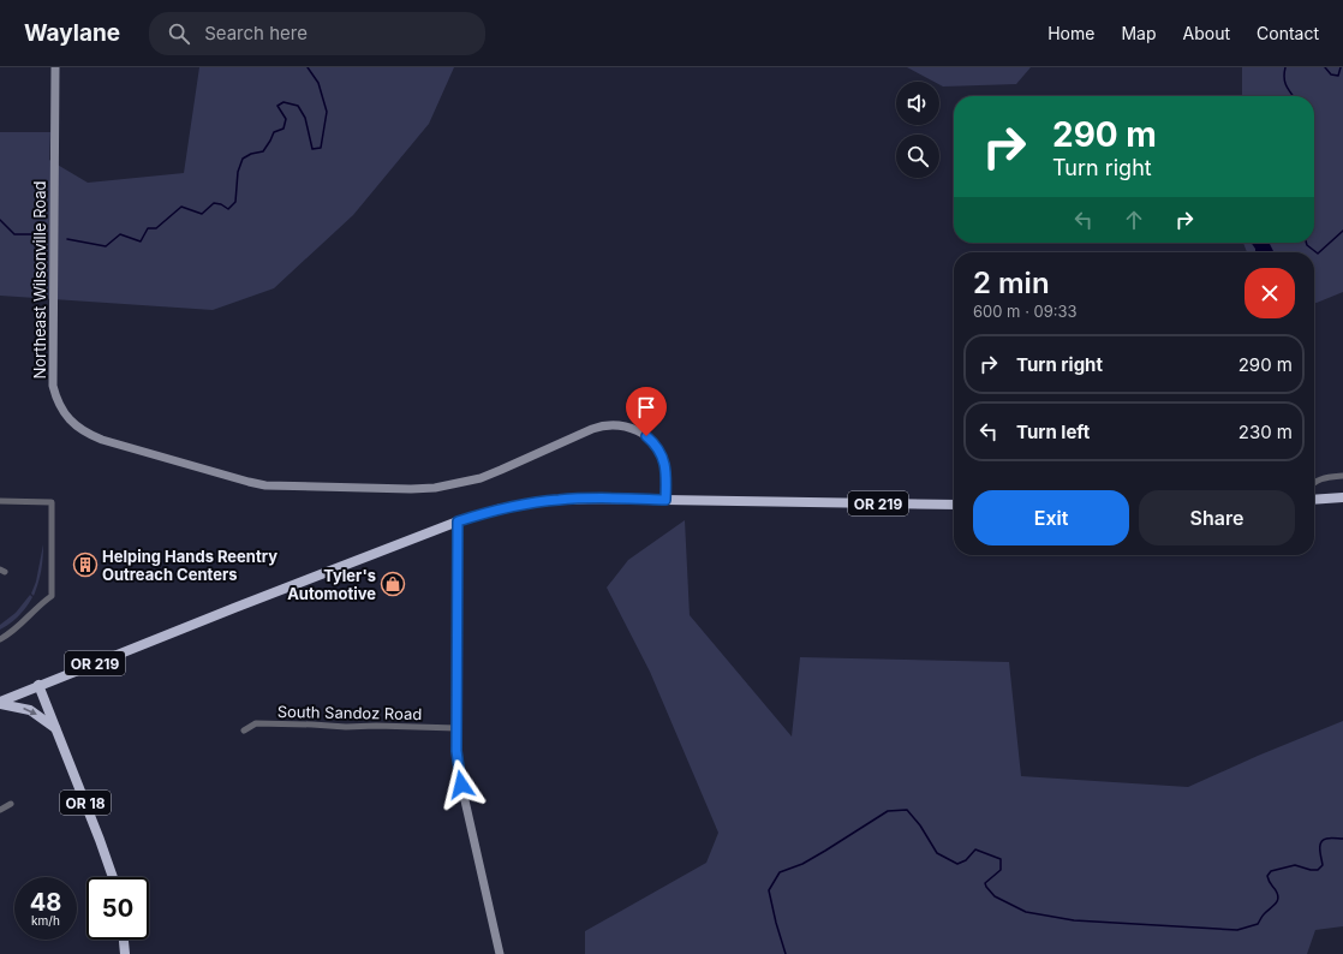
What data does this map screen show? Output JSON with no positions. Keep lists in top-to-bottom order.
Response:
{
  "streets": {
    "highway": ["OR 219", "OR 18"],
    "main road": ["Northeast Wilsonville Road"],
    "street": ["South Sandoz Road"]
  },
  "crossings": [
    ["Northeast Wilsonville Road", "OR 219"],
    ["OR 219", "OR 18"]
  ],
  "places": {
    "building": ["Helping Hands Reentry Outreach Centers"],
    "shop": ["Tyler's Automotive"]
  },
  "page": {
    "header": "Waylane",
    "search": "Search here",
    "nav": [
      "Home",
      "Map",
      "About",
      "Contact"
    ],
    "turn": ["290 m", "Turn right"],
    "heading": ["2 min", "600 m · 09:33"],
    "list": [
      {
        "name": "Turn right",
        "value": "290 m"
      },
      {
        "name": "Turn left",
        "value": "230 m"
      }
    ],
    "buttons": ["Exit", "Share"],
    "speed": "48 km/h",
    "limit": "50"
  }
}
